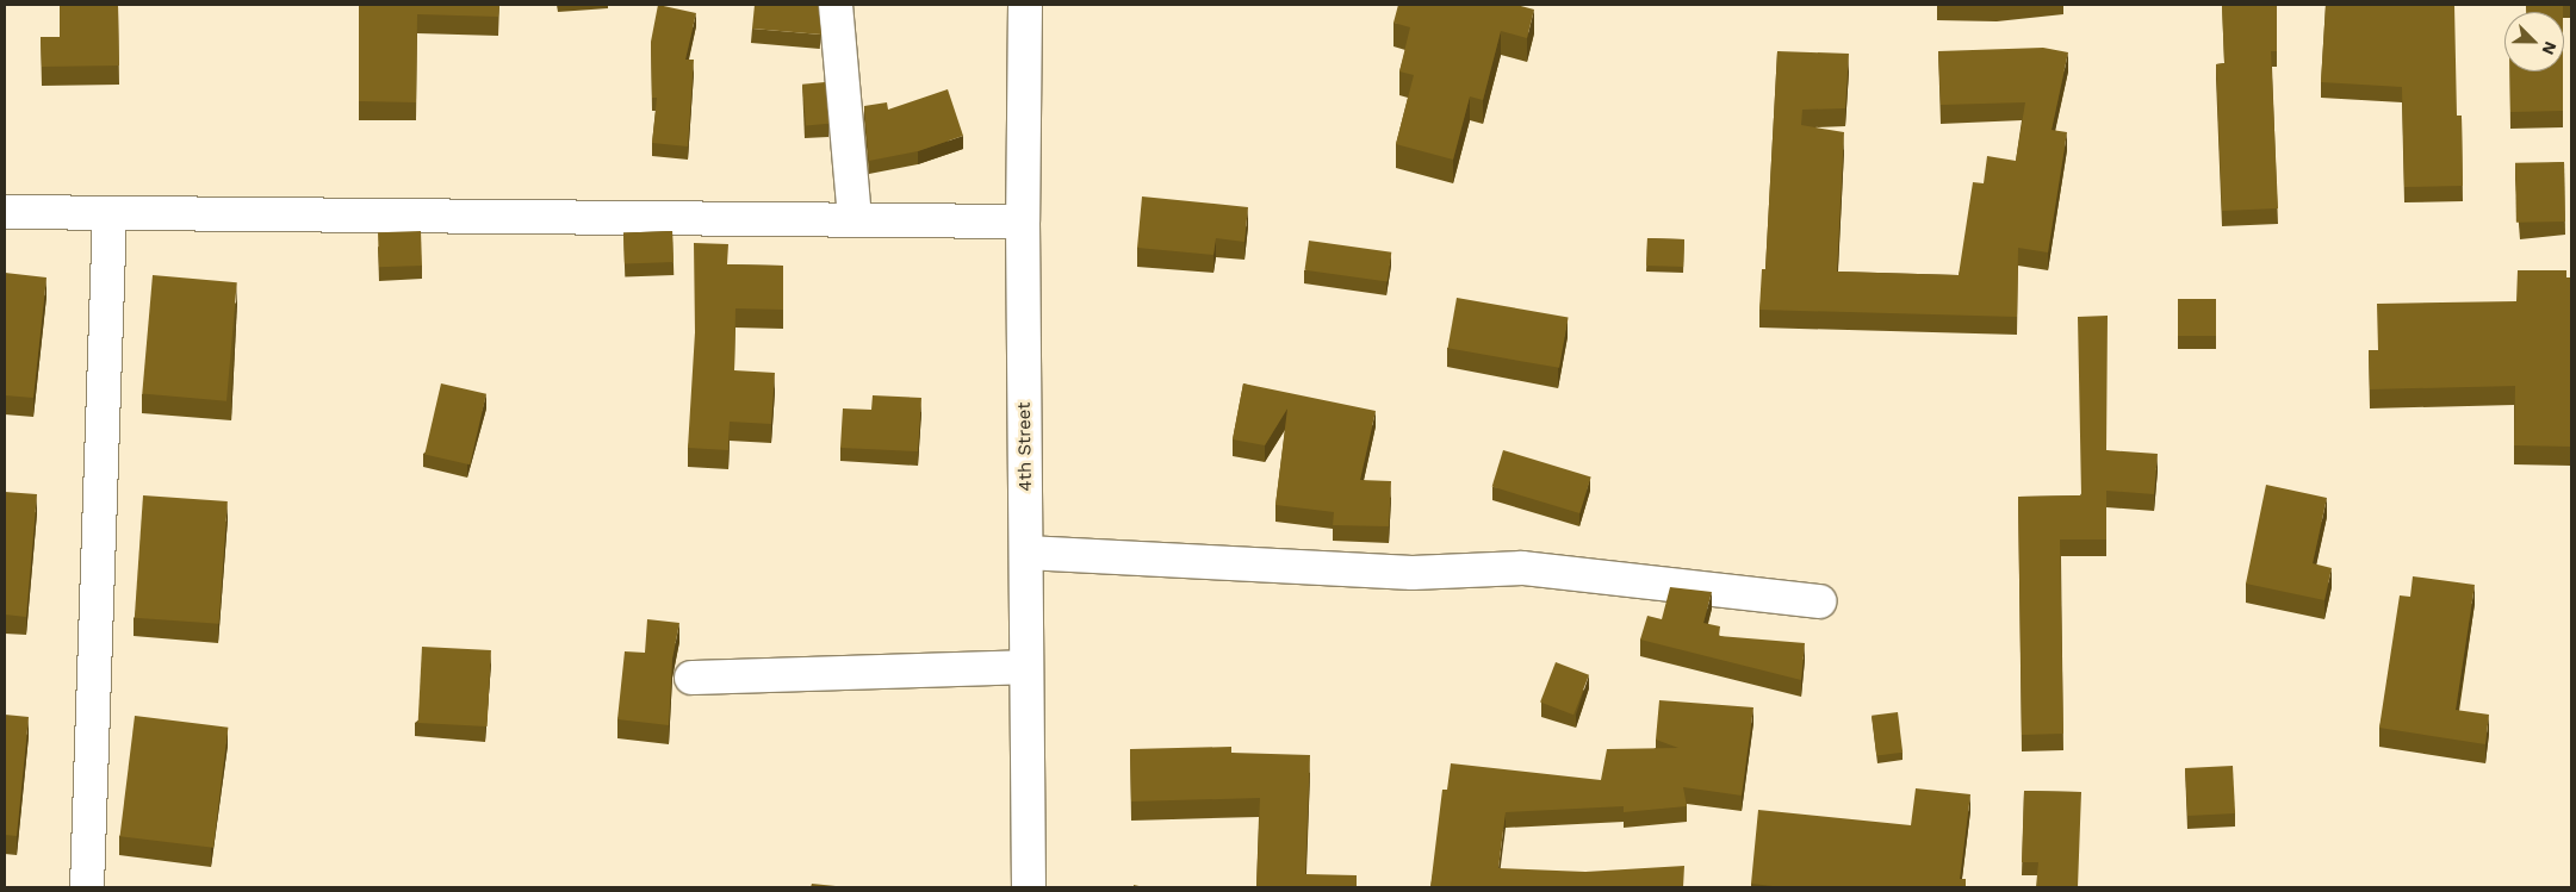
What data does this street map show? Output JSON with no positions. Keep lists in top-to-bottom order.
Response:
{
  "streets": {
    "street": ["4th Street"]
  },
  "north": "bottom right"
}
